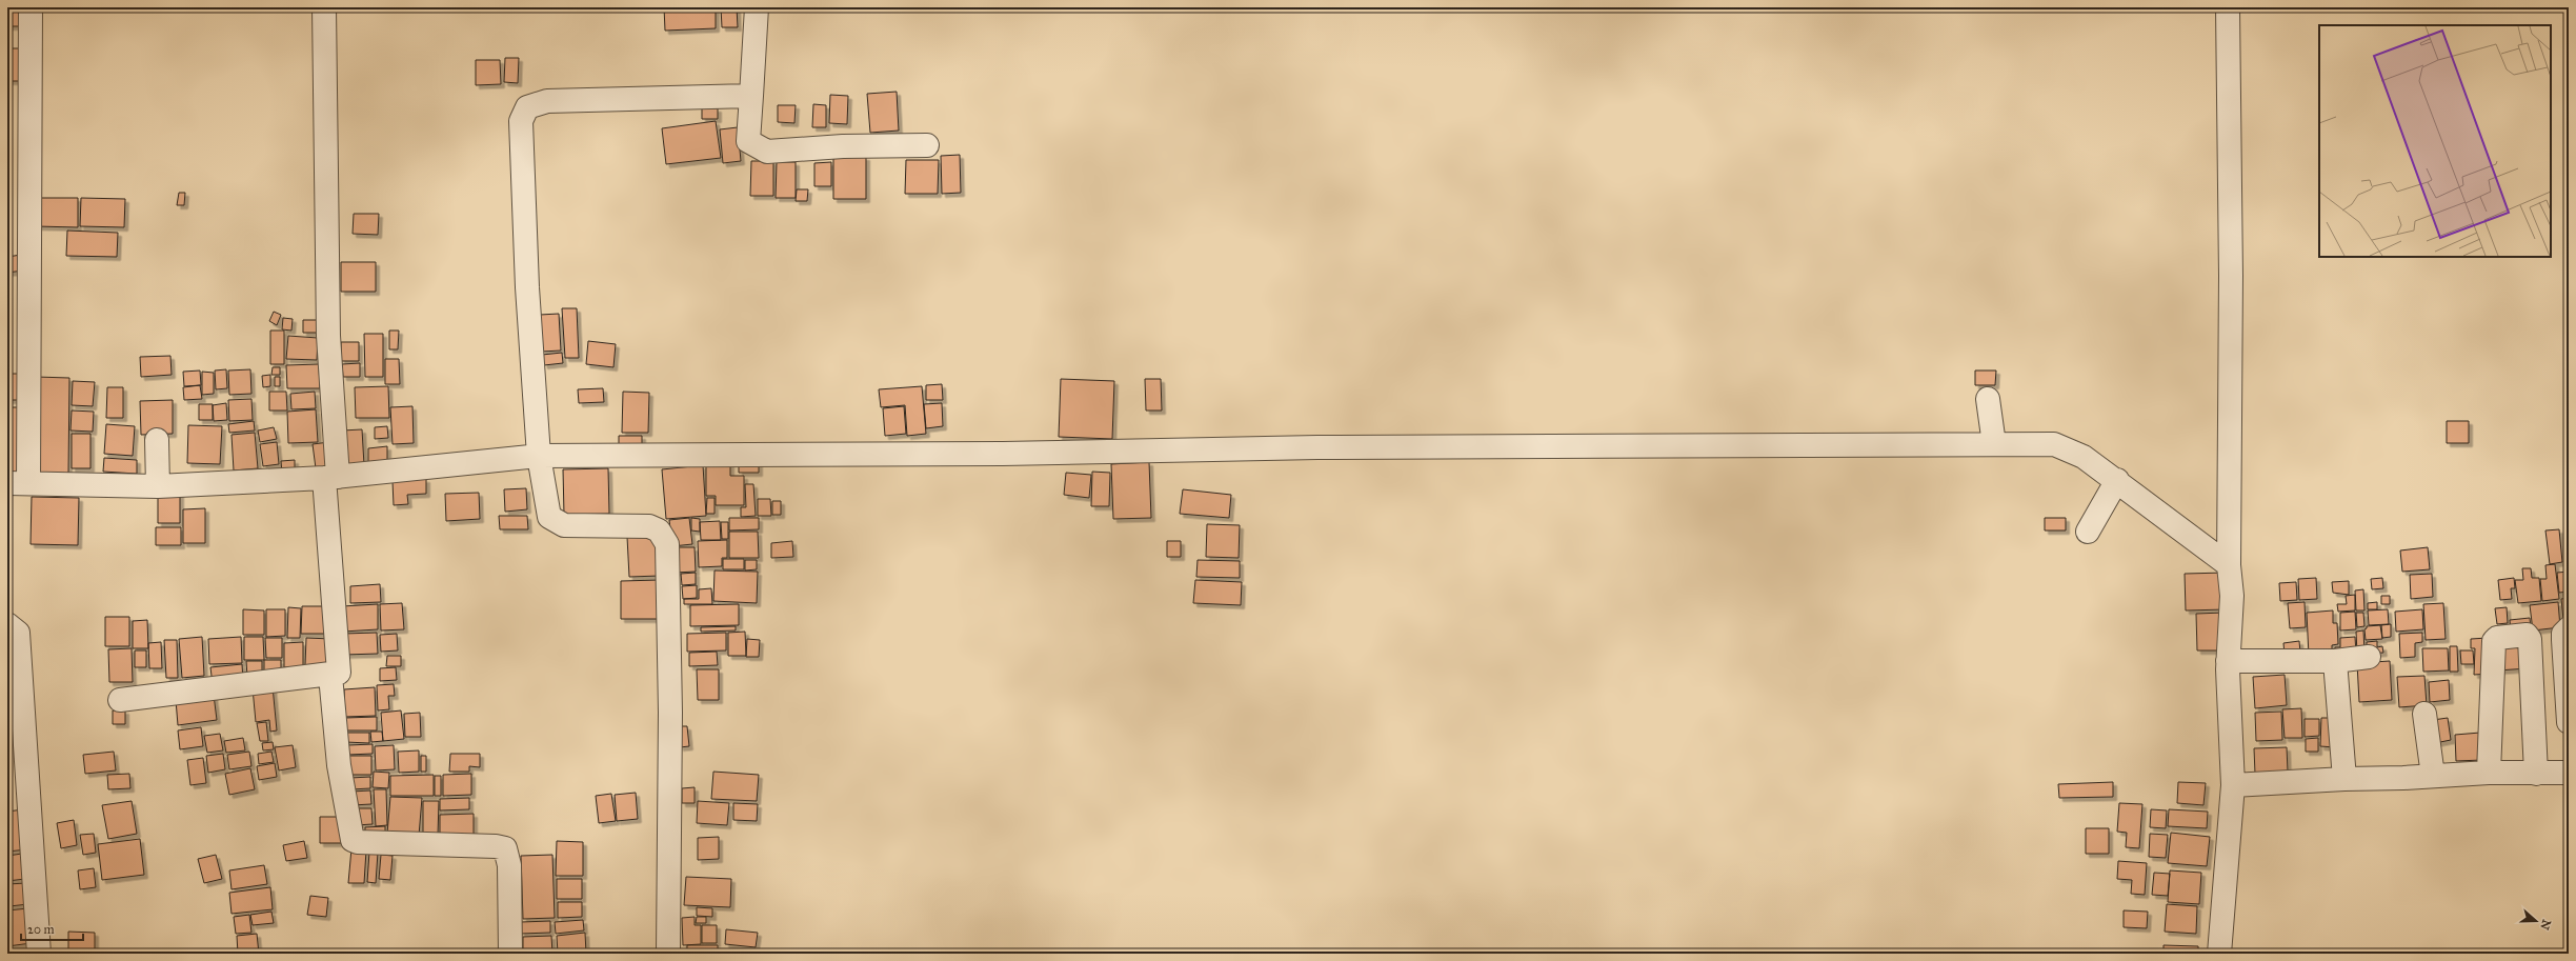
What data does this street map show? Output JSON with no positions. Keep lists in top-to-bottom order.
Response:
{
  "scale_bar": "20 m",
  "north": "right"
}
